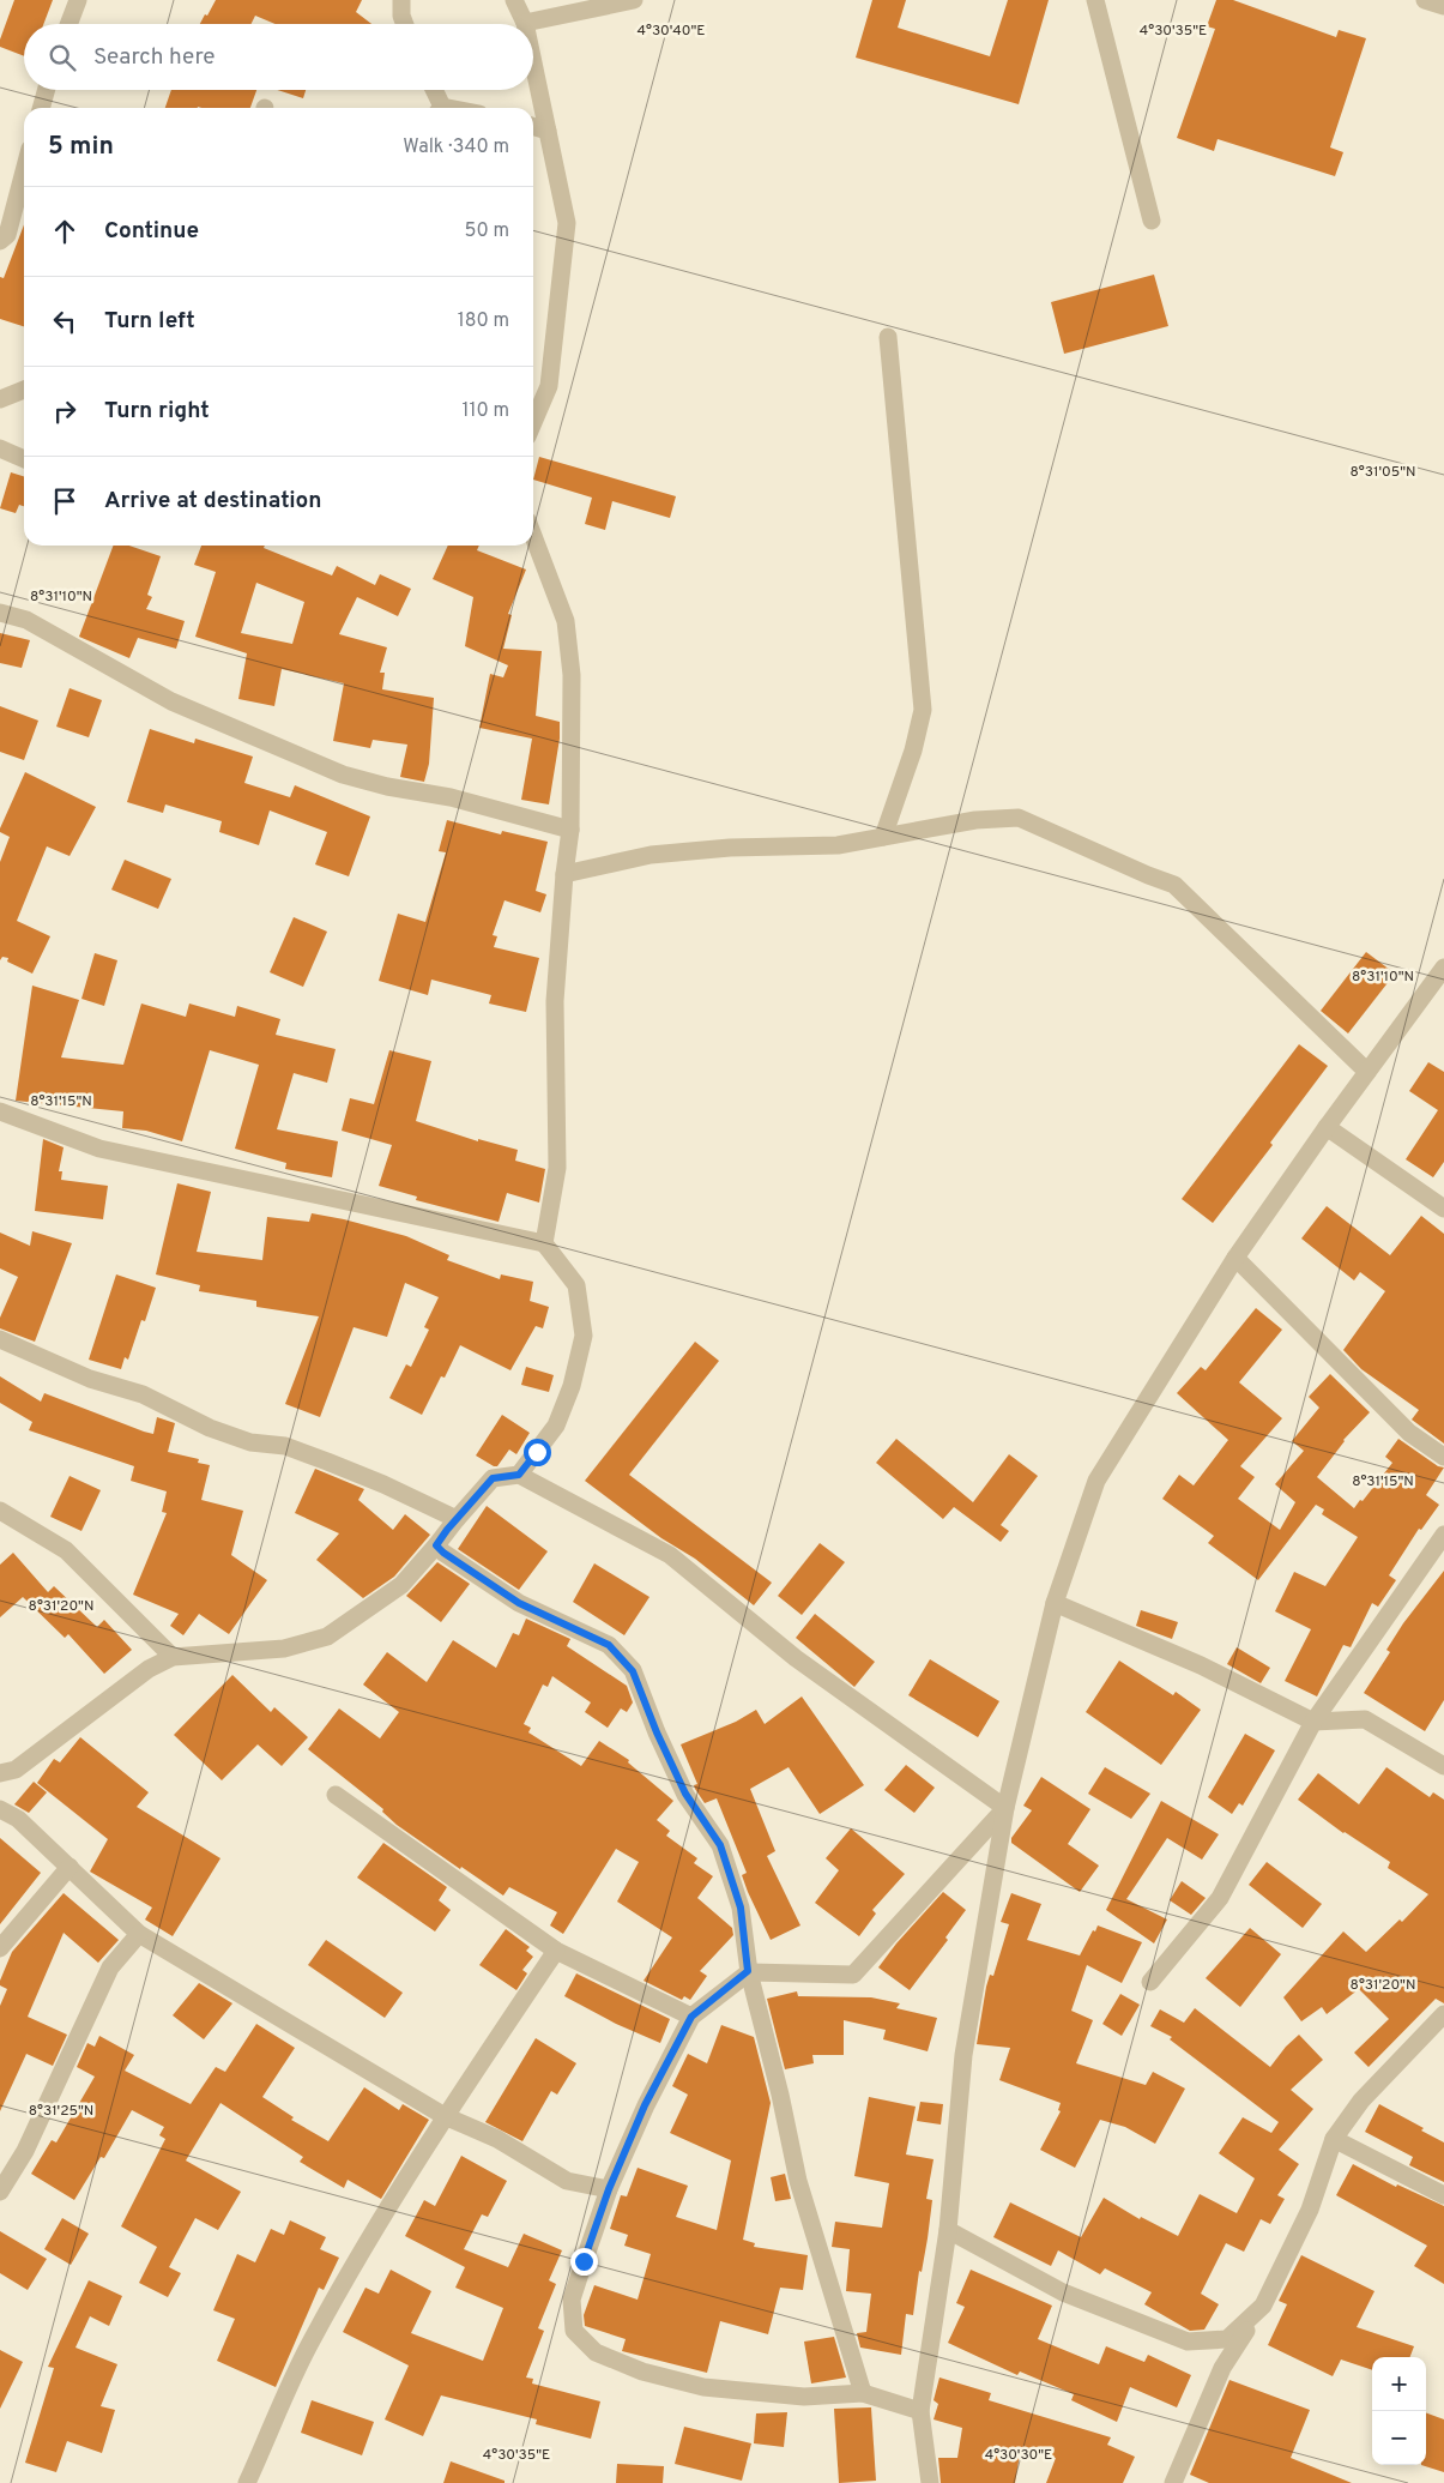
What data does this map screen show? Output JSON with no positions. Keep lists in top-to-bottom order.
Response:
{
  "page": {
    "search": "Search here",
    "heading": ["5 min", "Walk · 340 m"],
    "list": [
      ["Continue", "50 m"],
      ["Turn left", "180 m"],
      ["Turn right", "110 m"],
      "Arrive at destination"
    ],
    "map_buttons": ["+", "−"]
  },
  "coordinates": [
    "4°30'40\"E",
    "4°30'35\"E",
    "8°31'05\"N",
    "8°31'10\"N",
    "8°31'15\"N",
    "8°31'20\"N",
    "8°31'25\"N",
    "4°30'30\"E"
  ]
}
